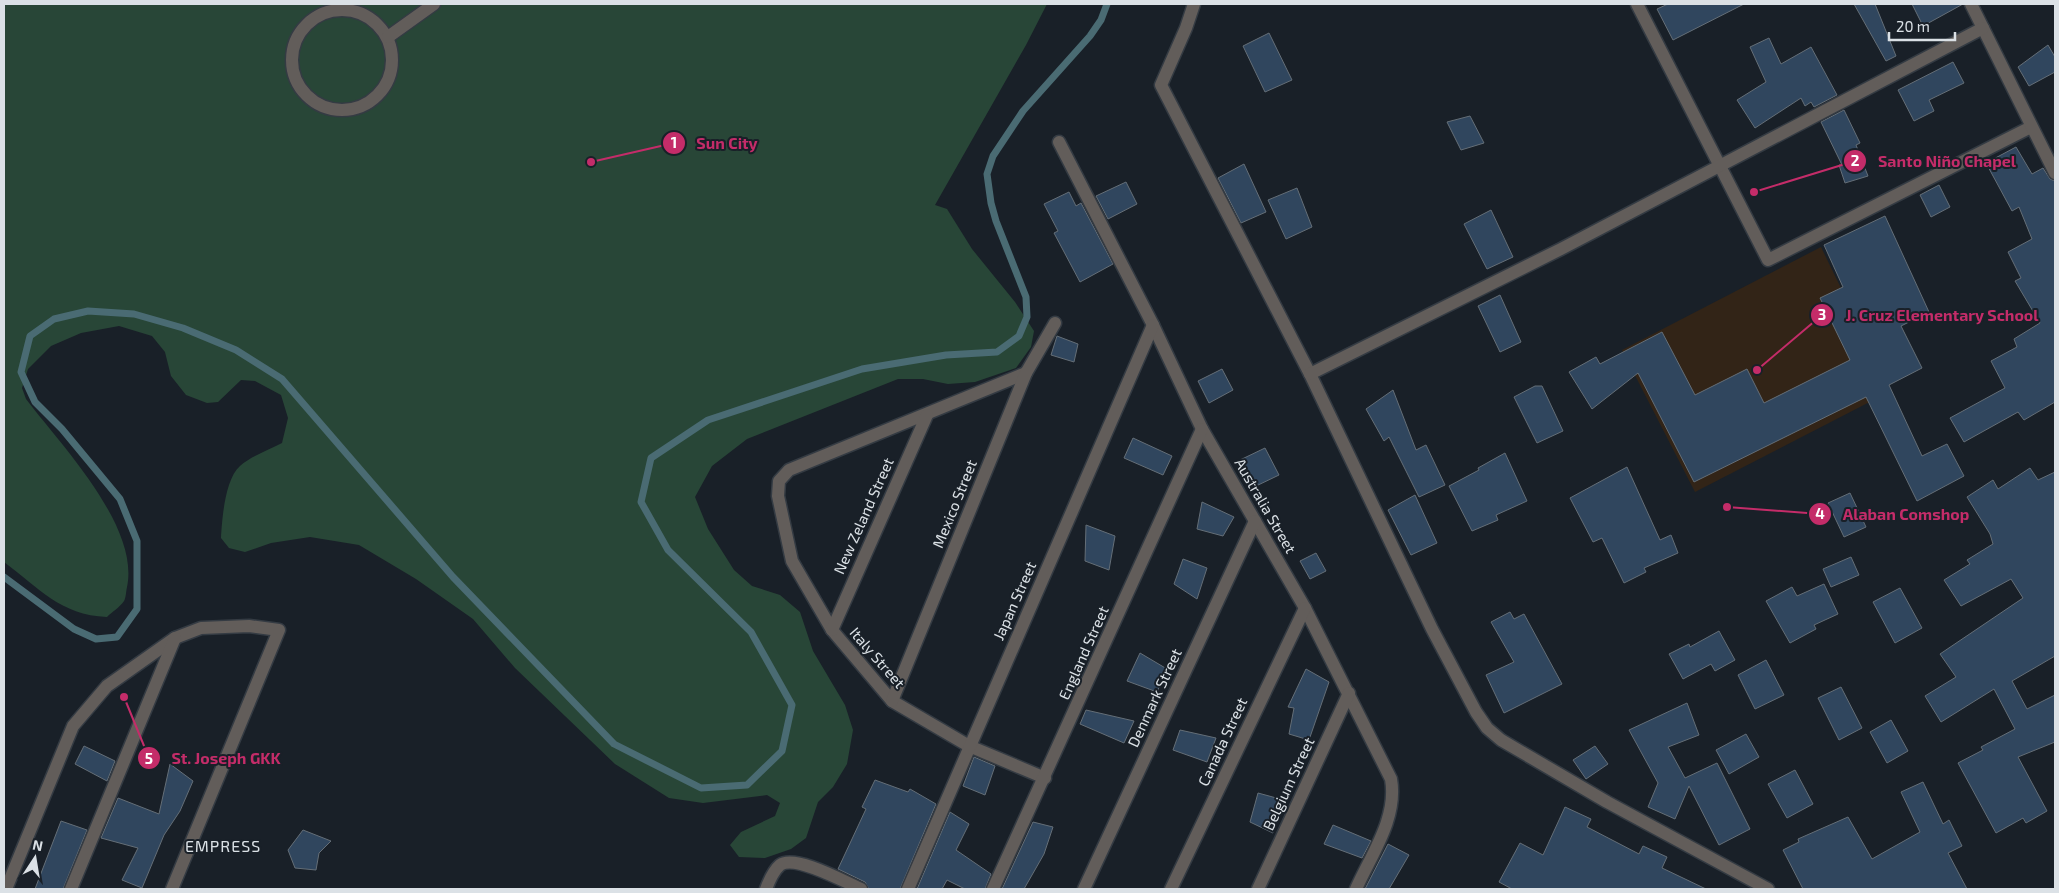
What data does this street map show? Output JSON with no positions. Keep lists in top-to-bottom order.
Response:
{
  "streets": {
    "street": [
      "Mexico Street",
      "Australia Street",
      "New Zeland Street",
      "Japan Street",
      "England Street",
      "Italy Street",
      "Denmark Street",
      "Canada Street",
      "Belgium Street"
    ]
  },
  "crossings": [
    ["Mexico Street", "Italy Street"],
    ["Australia Street", "Japan Street"],
    ["Australia Street", "England Street"],
    ["Australia Street", "Denmark Street"],
    ["Australia Street", "Canada Street"],
    ["Australia Street", "Belgium Street"],
    ["New Zeland Street", "Italy Street"],
    ["Japan Street", "Italy Street"],
    ["England Street", "Italy Street"]
  ],
  "districts": ["EMPRESS"],
  "places": [
    "Sun City",
    "Santo Niño Chapel",
    "J. Cruz Elementary School",
    "Alaban Comshop",
    "St. Joseph GKK"
  ],
  "scale_bar": "20 m",
  "north": "top"
}
